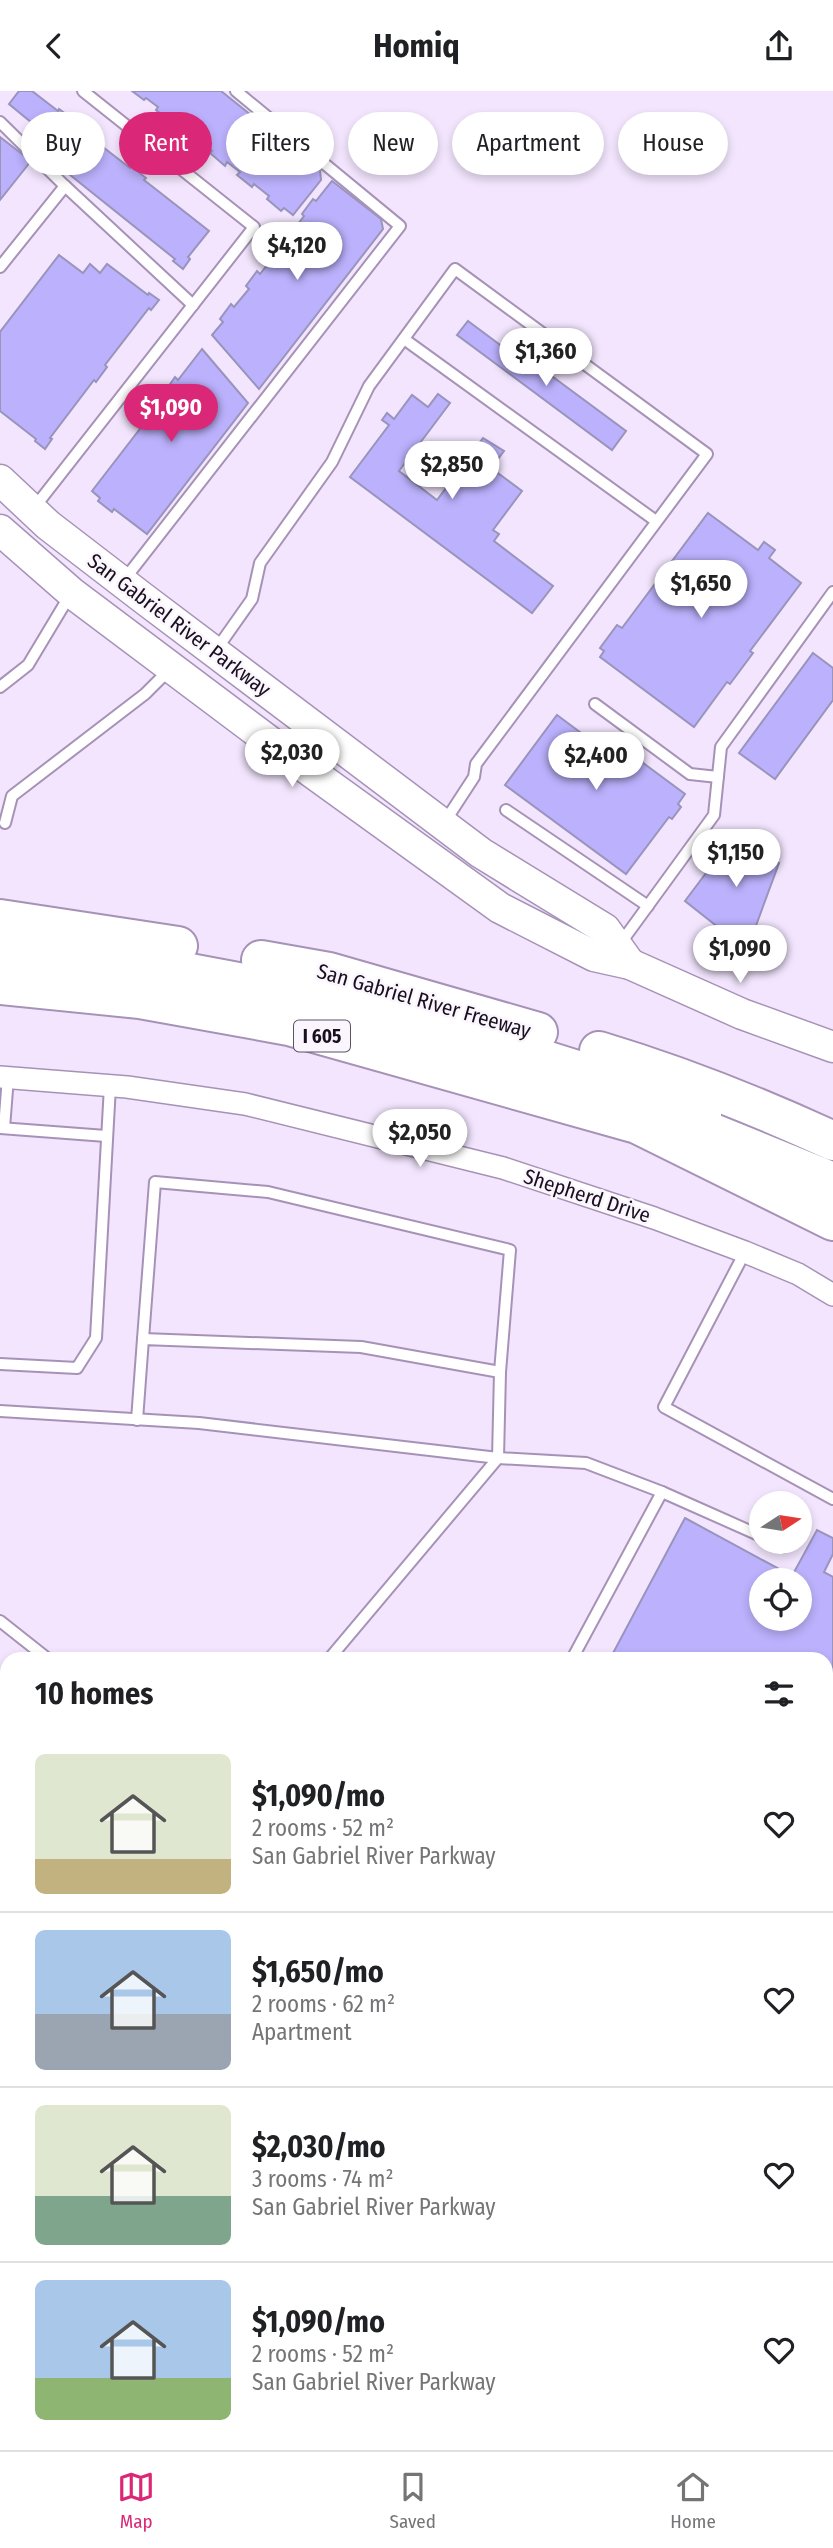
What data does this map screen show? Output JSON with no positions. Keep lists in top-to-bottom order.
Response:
{
  "streets": {
    "highway": ["San Gabriel River Freeway", "I 605"],
    "main road": ["San Gabriel River Parkway"],
    "street": ["Shepherd Drive"]
  },
  "north": "right",
  "page": {
    "header": "Homiq",
    "chip": [
      "Buy",
      "Rent",
      "Filters",
      "New",
      "Apartment",
      "House"
    ],
    "price": [
      "$4,120",
      "$1,360",
      "$1,090",
      "$2,850",
      "$1,650",
      "$2,030",
      "$2,400",
      "$1,150",
      "$1,090",
      "$2,050"
    ],
    "heading": "10 homes",
    "list": [
      {
        "name": "$1,090/mo",
        "note": "2 rooms · 52 m² · San Gabriel River Parkway"
      },
      {
        "name": "$1,650/mo",
        "note": "2 rooms · 62 m² · Apartment"
      },
      {
        "name": "$2,030/mo",
        "note": "3 rooms · 74 m² · San Gabriel River Parkway"
      },
      {
        "name": "$1,090/mo",
        "note": "2 rooms · 52 m² · San Gabriel River Parkway"
      }
    ],
    "tabs": ["Map", "Saved", "Home"]
  }
}
